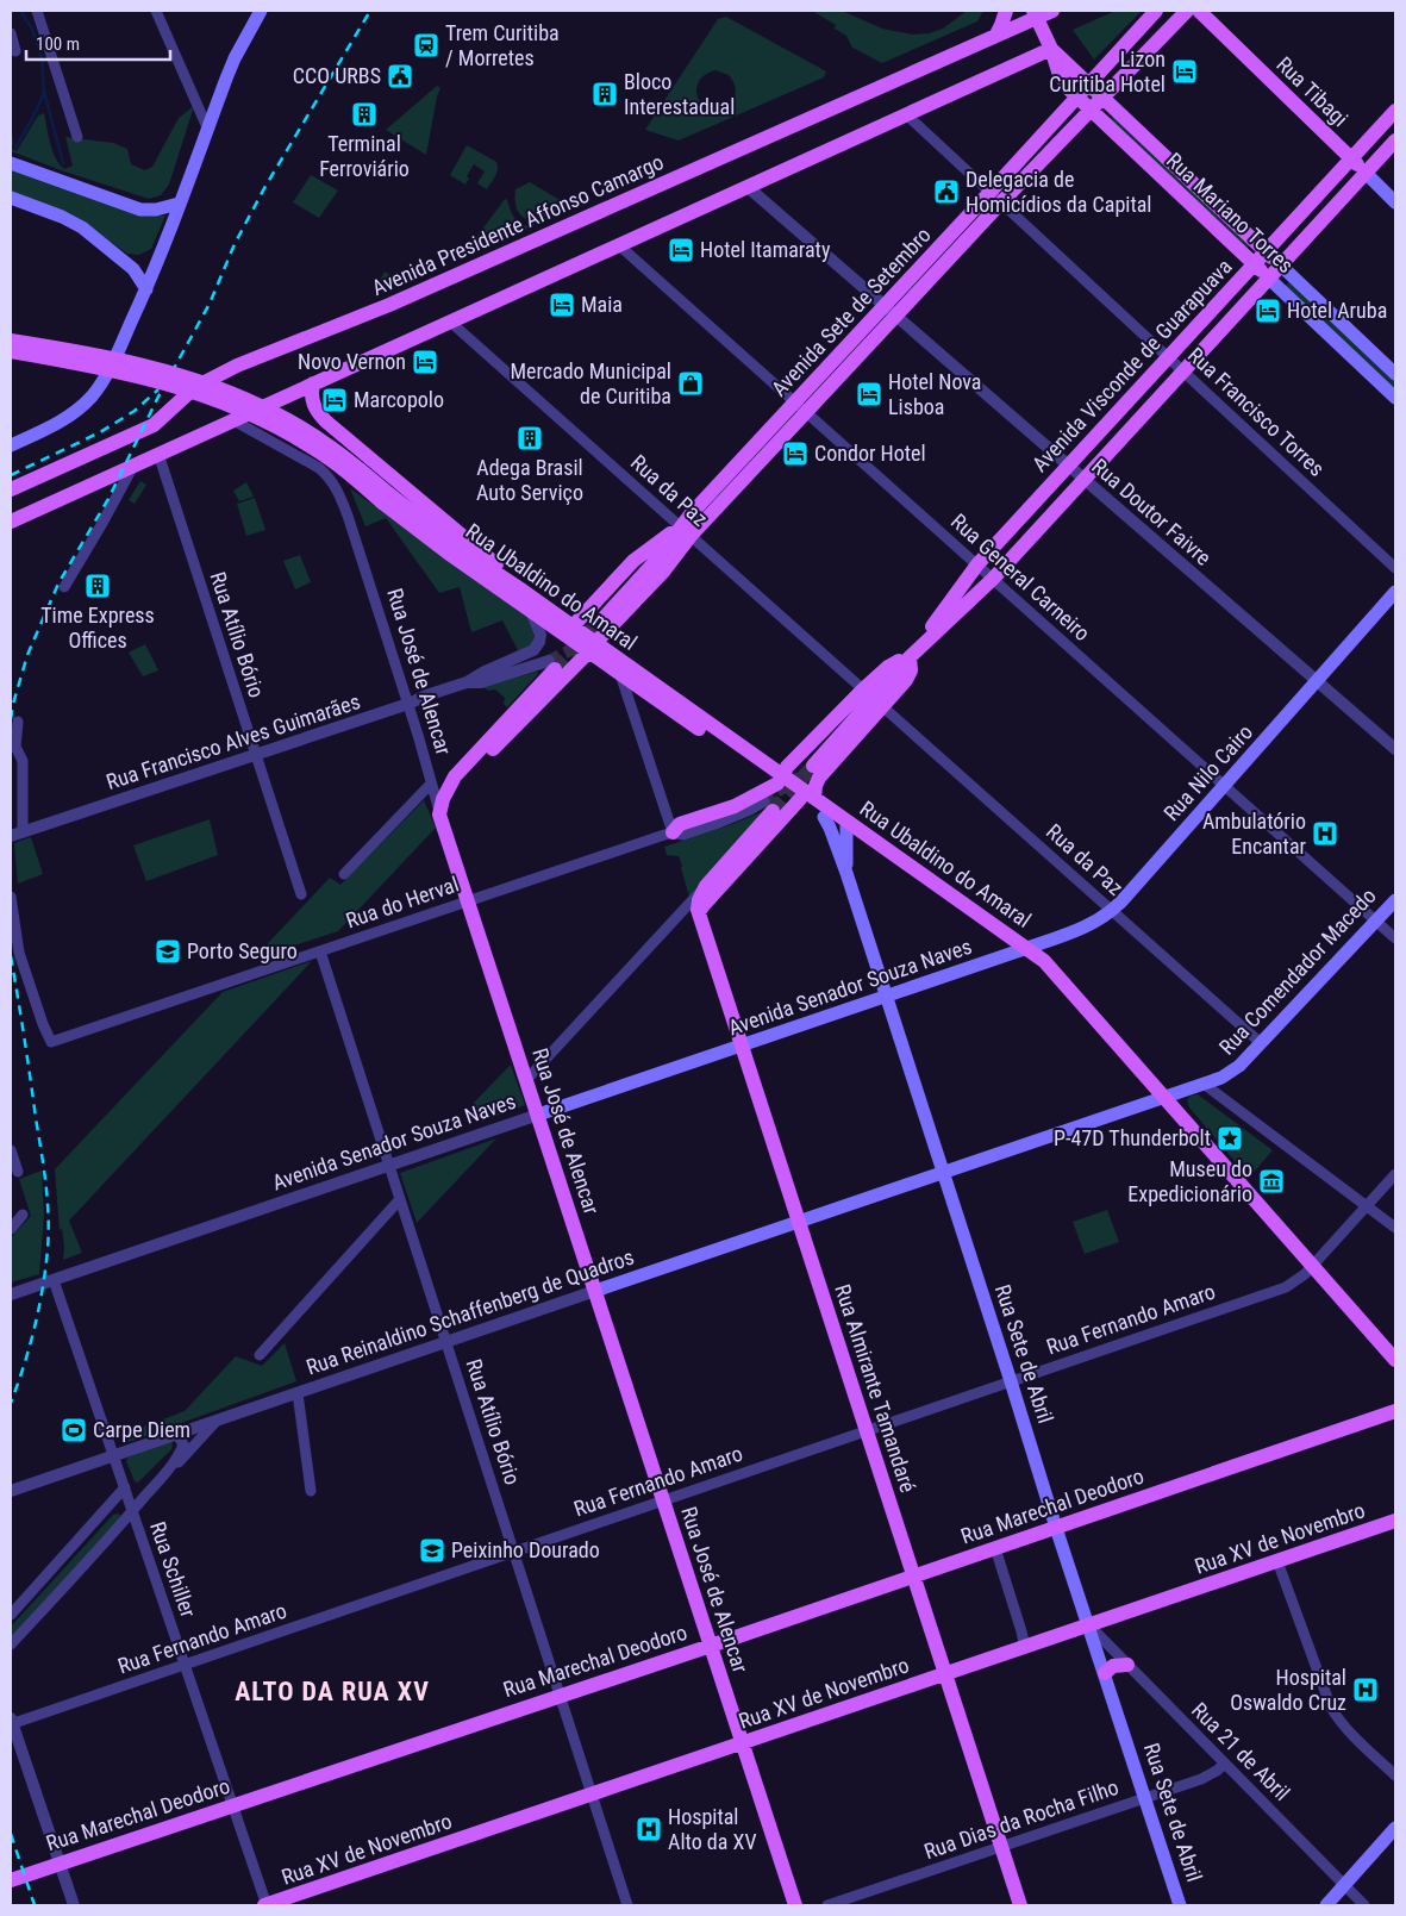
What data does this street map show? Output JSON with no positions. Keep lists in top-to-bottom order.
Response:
{
  "streets": {
    "main road": [
      "Rua Tibagi",
      "Rua Mariano Torres",
      "Avenida Presidente Affonso Camargo",
      "Avenida Sete de Setembro",
      "Avenida Visconde de Guarapuava",
      "Rua Ubaldino do Amaral",
      "Rua José de Alencar",
      "Rua Nilo Cairo",
      "Rua Comendador Macedo",
      "Avenida Senador Souza Naves",
      "Rua Reinaldino Schaffenberg de Quadros",
      "Rua Sete de Abril",
      "Rua Almirante Tamandaré",
      "Rua Marechal Deodoro",
      "Rua XV de Novembro"
    ],
    "street": [
      "Rua Francisco Torres",
      "Rua da Paz",
      "Rua Doutor Faivre",
      "Rua General Carneiro",
      "Rua Atílio Bório",
      "Rua Francisco Alves Guimarães",
      "Rua do Herval",
      "Rua Fernando Amaro",
      "Rua Schiller",
      "Rua 21 de Abril",
      "Rua Dias da Rocha Filho"
    ]
  },
  "crossings": [
    ["Rua Tibagi", "Avenida Visconde de Guarapuava"],
    ["Rua Mariano Torres", "Avenida Presidente Affonso Camargo"],
    ["Rua Mariano Torres", "Avenida Sete de Setembro"],
    ["Rua Mariano Torres", "Avenida Visconde de Guarapuava"],
    ["Avenida Sete de Setembro", "Rua Francisco Torres"],
    ["Avenida Sete de Setembro", "Rua da Paz"],
    ["Avenida Sete de Setembro", "Rua Doutor Faivre"],
    ["Avenida Sete de Setembro", "Rua General Carneiro"],
    ["Avenida Visconde de Guarapuava", "Rua Francisco Torres"],
    ["Avenida Visconde de Guarapuava", "Rua Doutor Faivre"],
    ["Avenida Visconde de Guarapuava", "Rua General Carneiro"],
    ["Rua da Paz", "Rua Nilo Cairo"],
    ["Rua da Paz", "Rua Comendador Macedo"],
    ["Rua Doutor Faivre", "Rua Nilo Cairo"],
    ["Rua General Carneiro", "Rua Nilo Cairo"],
    ["Rua General Carneiro", "Rua Comendador Macedo"],
    ["Rua Ubaldino do Amaral", "Rua Francisco Alves Guimarães"],
    ["Rua Ubaldino do Amaral", "Rua Nilo Cairo"],
    ["Rua Ubaldino do Amaral", "Rua Comendador Macedo"],
    ["Rua Ubaldino do Amaral", "Avenida Senador Souza Naves"],
    ["Rua Ubaldino do Amaral", "Rua Fernando Amaro"],
    ["Rua Ubaldino do Amaral", "Rua Sete de Abril"],
    ["Rua Atílio Bório", "Rua Francisco Alves Guimarães"],
    ["Rua Atílio Bório", "Rua do Herval"],
    ["Rua Atílio Bório", "Avenida Senador Souza Naves"],
    ["Rua Atílio Bório", "Rua Reinaldino Schaffenberg de Quadros"],
    ["Rua Atílio Bório", "Rua Fernando Amaro"],
    ["Rua Atílio Bório", "Rua Marechal Deodoro"],
    ["Rua Atílio Bório", "Rua XV de Novembro"],
    ["Rua José de Alencar", "Rua Francisco Alves Guimarães"],
    ["Rua José de Alencar", "Rua do Herval"],
    ["Rua José de Alencar", "Avenida Senador Souza Naves"],
    ["Rua José de Alencar", "Rua Reinaldino Schaffenberg de Quadros"],
    ["Rua José de Alencar", "Rua Fernando Amaro"],
    ["Rua José de Alencar", "Rua Marechal Deodoro"],
    ["Rua José de Alencar", "Rua XV de Novembro"],
    ["Rua Nilo Cairo", "Avenida Senador Souza Naves"],
    ["Rua Comendador Macedo", "Rua Reinaldino Schaffenberg de Quadros"],
    ["Rua Comendador Macedo", "Rua Sete de Abril"],
    ["Avenida Senador Souza Naves", "Rua Sete de Abril"],
    ["Avenida Senador Souza Naves", "Rua Almirante Tamandaré"],
    ["Avenida Senador Souza Naves", "Rua Schiller"],
    ["Rua Reinaldino Schaffenberg de Quadros", "Rua Sete de Abril"],
    ["Rua Reinaldino Schaffenberg de Quadros", "Rua Almirante Tamandaré"],
    ["Rua Reinaldino Schaffenberg de Quadros", "Rua Schiller"],
    ["Rua Fernando Amaro", "Rua Sete de Abril"],
    ["Rua Fernando Amaro", "Rua Almirante Tamandaré"],
    ["Rua Fernando Amaro", "Rua Schiller"],
    ["Rua Sete de Abril", "Rua Marechal Deodoro"],
    ["Rua Sete de Abril", "Rua XV de Novembro"],
    ["Rua Sete de Abril", "Rua 21 de Abril"],
    ["Rua Sete de Abril", "Rua Dias da Rocha Filho"],
    ["Rua Almirante Tamandaré", "Rua Marechal Deodoro"],
    ["Rua Almirante Tamandaré", "Rua XV de Novembro"],
    ["Rua Almirante Tamandaré", "Rua Dias da Rocha Filho"],
    ["Rua Marechal Deodoro", "Rua Schiller"],
    ["Rua XV de Novembro", "Rua Schiller"],
    ["Rua XV de Novembro", "Rua 21 de Abril"],
    ["Rua 21 de Abril", "Rua Dias da Rocha Filho"]
  ],
  "districts": ["ALTO DA RUA XV"],
  "places": {
    "station": ["Trem Curitiba / Morretes"],
    "hotel": [
      "Lizon Curitiba Hotel",
      "Hotel Itamaraty",
      "Maia",
      "Hotel Aruba",
      "Novo Vernon",
      "Hotel Nova Lisboa",
      "Marcopolo",
      "Condor Hotel"
    ],
    "public building": ["CCO URBS", "Delegacia de Homicídios da Capital"],
    "building": [
      "Bloco Interestadual",
      "Terminal Ferroviário",
      "Adega Brasil Auto Serviço",
      "Time Express Offices"
    ],
    "shop": ["Mercado Municipal de Curitiba"],
    "hospital": ["Ambulatório Encantar", "Hospital Oswaldo Cruz", "Hospital Alto da XV"],
    "school or university": ["Porto Seguro", "Peixinho Dourado"],
    "place": ["P-47D Thunderbolt"],
    "museum": ["Museu do Expedicionário"],
    "sports": ["Carpe Diem"]
  },
  "scale_bar": "100 m"
}
